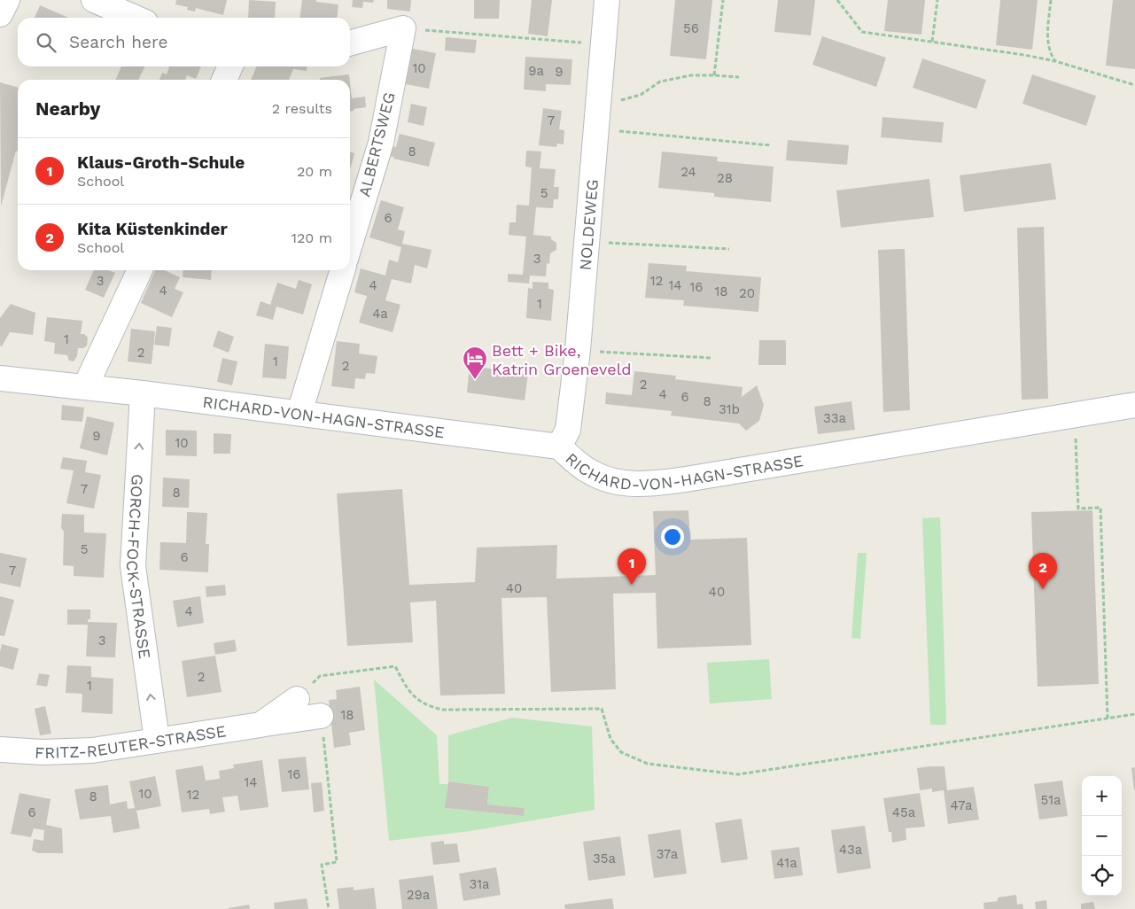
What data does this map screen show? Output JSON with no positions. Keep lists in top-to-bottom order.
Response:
{
  "streets": {
    "street": [
      "ALBERTSWEG",
      "NOLDEWEG",
      "RICHARD-VON-HAGN-STRASSE",
      "GORCH-FOCK-STRASSE",
      "FRITZ-REUTER-STRASSE"
    ]
  },
  "crossings": [
    ["NOLDEWEG", "RICHARD-VON-HAGN-STRASSE"],
    ["RICHARD-VON-HAGN-STRASSE", "GORCH-FOCK-STRASSE"],
    ["GORCH-FOCK-STRASSE", "FRITZ-REUTER-STRASSE"]
  ],
  "one_way": ["GORCH-FOCK-STRASSE"],
  "places": {
    "hotel": ["Bett + Bike, Katrin Groeneveld"]
  },
  "house_numbers": [
    "56",
    "10",
    "9a",
    "9",
    "7",
    "8",
    "24",
    "28",
    "5",
    "6",
    "3",
    "3",
    "12",
    "4",
    "14",
    "16",
    "4",
    "18",
    "20",
    "1",
    "4a",
    "1",
    "2",
    "1",
    "2",
    "2",
    "4",
    "6",
    "8",
    "31b",
    "33a",
    "9",
    "10",
    "7",
    "8",
    "5",
    "6",
    "7",
    "40",
    "40",
    "4",
    "3",
    "2",
    "1",
    "18",
    "16",
    "14",
    "10",
    "12",
    "8",
    "51a",
    "47a",
    "6",
    "45a",
    "43a",
    "37a",
    "35a",
    "41a",
    "31a",
    "29a"
  ],
  "page": {
    "search": "Search here",
    "heading": ["Nearby", "2 results"],
    "list": [
      {
        "mark": "1",
        "name": "Klaus-Groth-Schule",
        "note": "School",
        "value": "20 m"
      },
      {
        "mark": "2",
        "name": "Kita Küstenkinder",
        "note": "School",
        "value": "120 m"
      }
    ],
    "pins": ["1", "2"],
    "map_buttons": ["+", "−"]
  }
}
